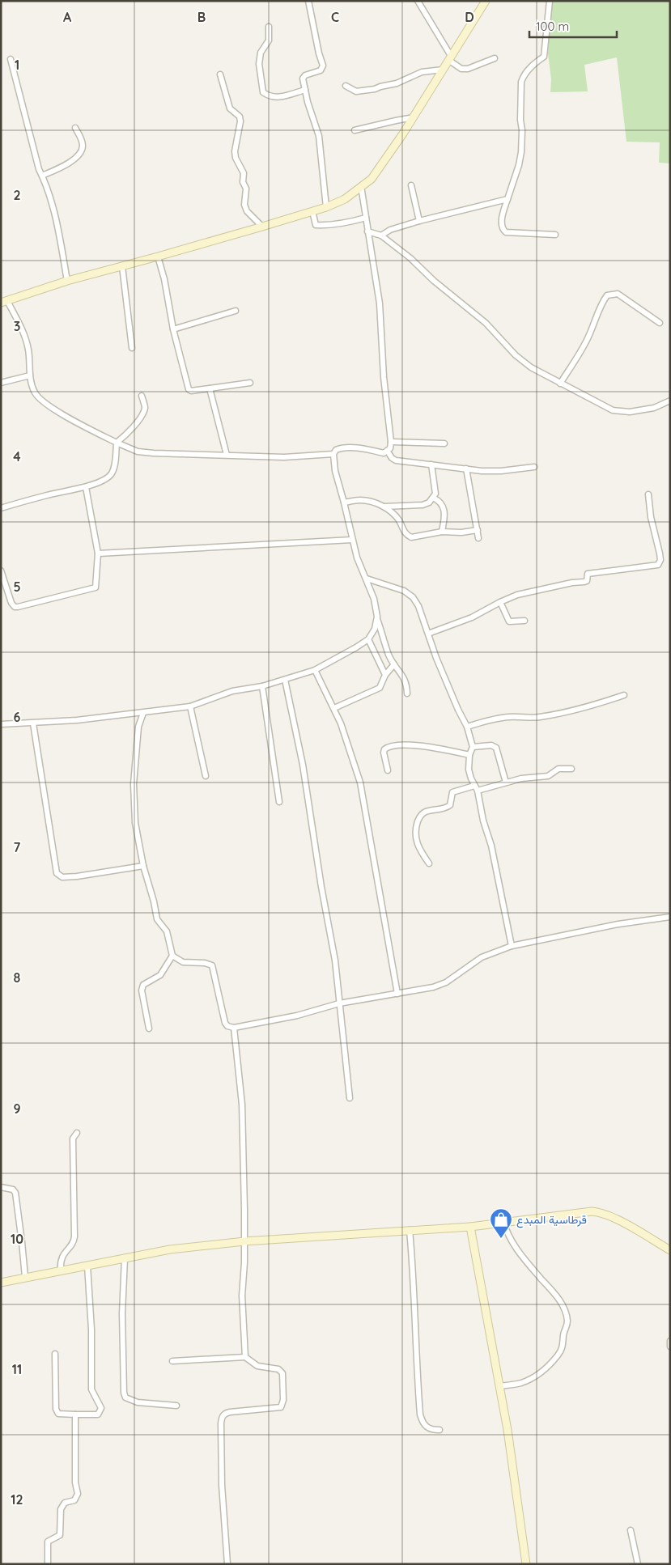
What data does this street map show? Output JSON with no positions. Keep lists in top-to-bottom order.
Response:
{
  "places": {
    "shop": ["قرطاسية المبدع"]
  },
  "scale_bar": "100 m",
  "grid": {
    "columns": [
      "A",
      "B",
      "C",
      "D"
    ],
    "rows": [
      "1",
      "2",
      "3",
      "4",
      "5",
      "6",
      "7",
      "8",
      "9",
      "10",
      "11",
      "12"
    ]
  }
}
